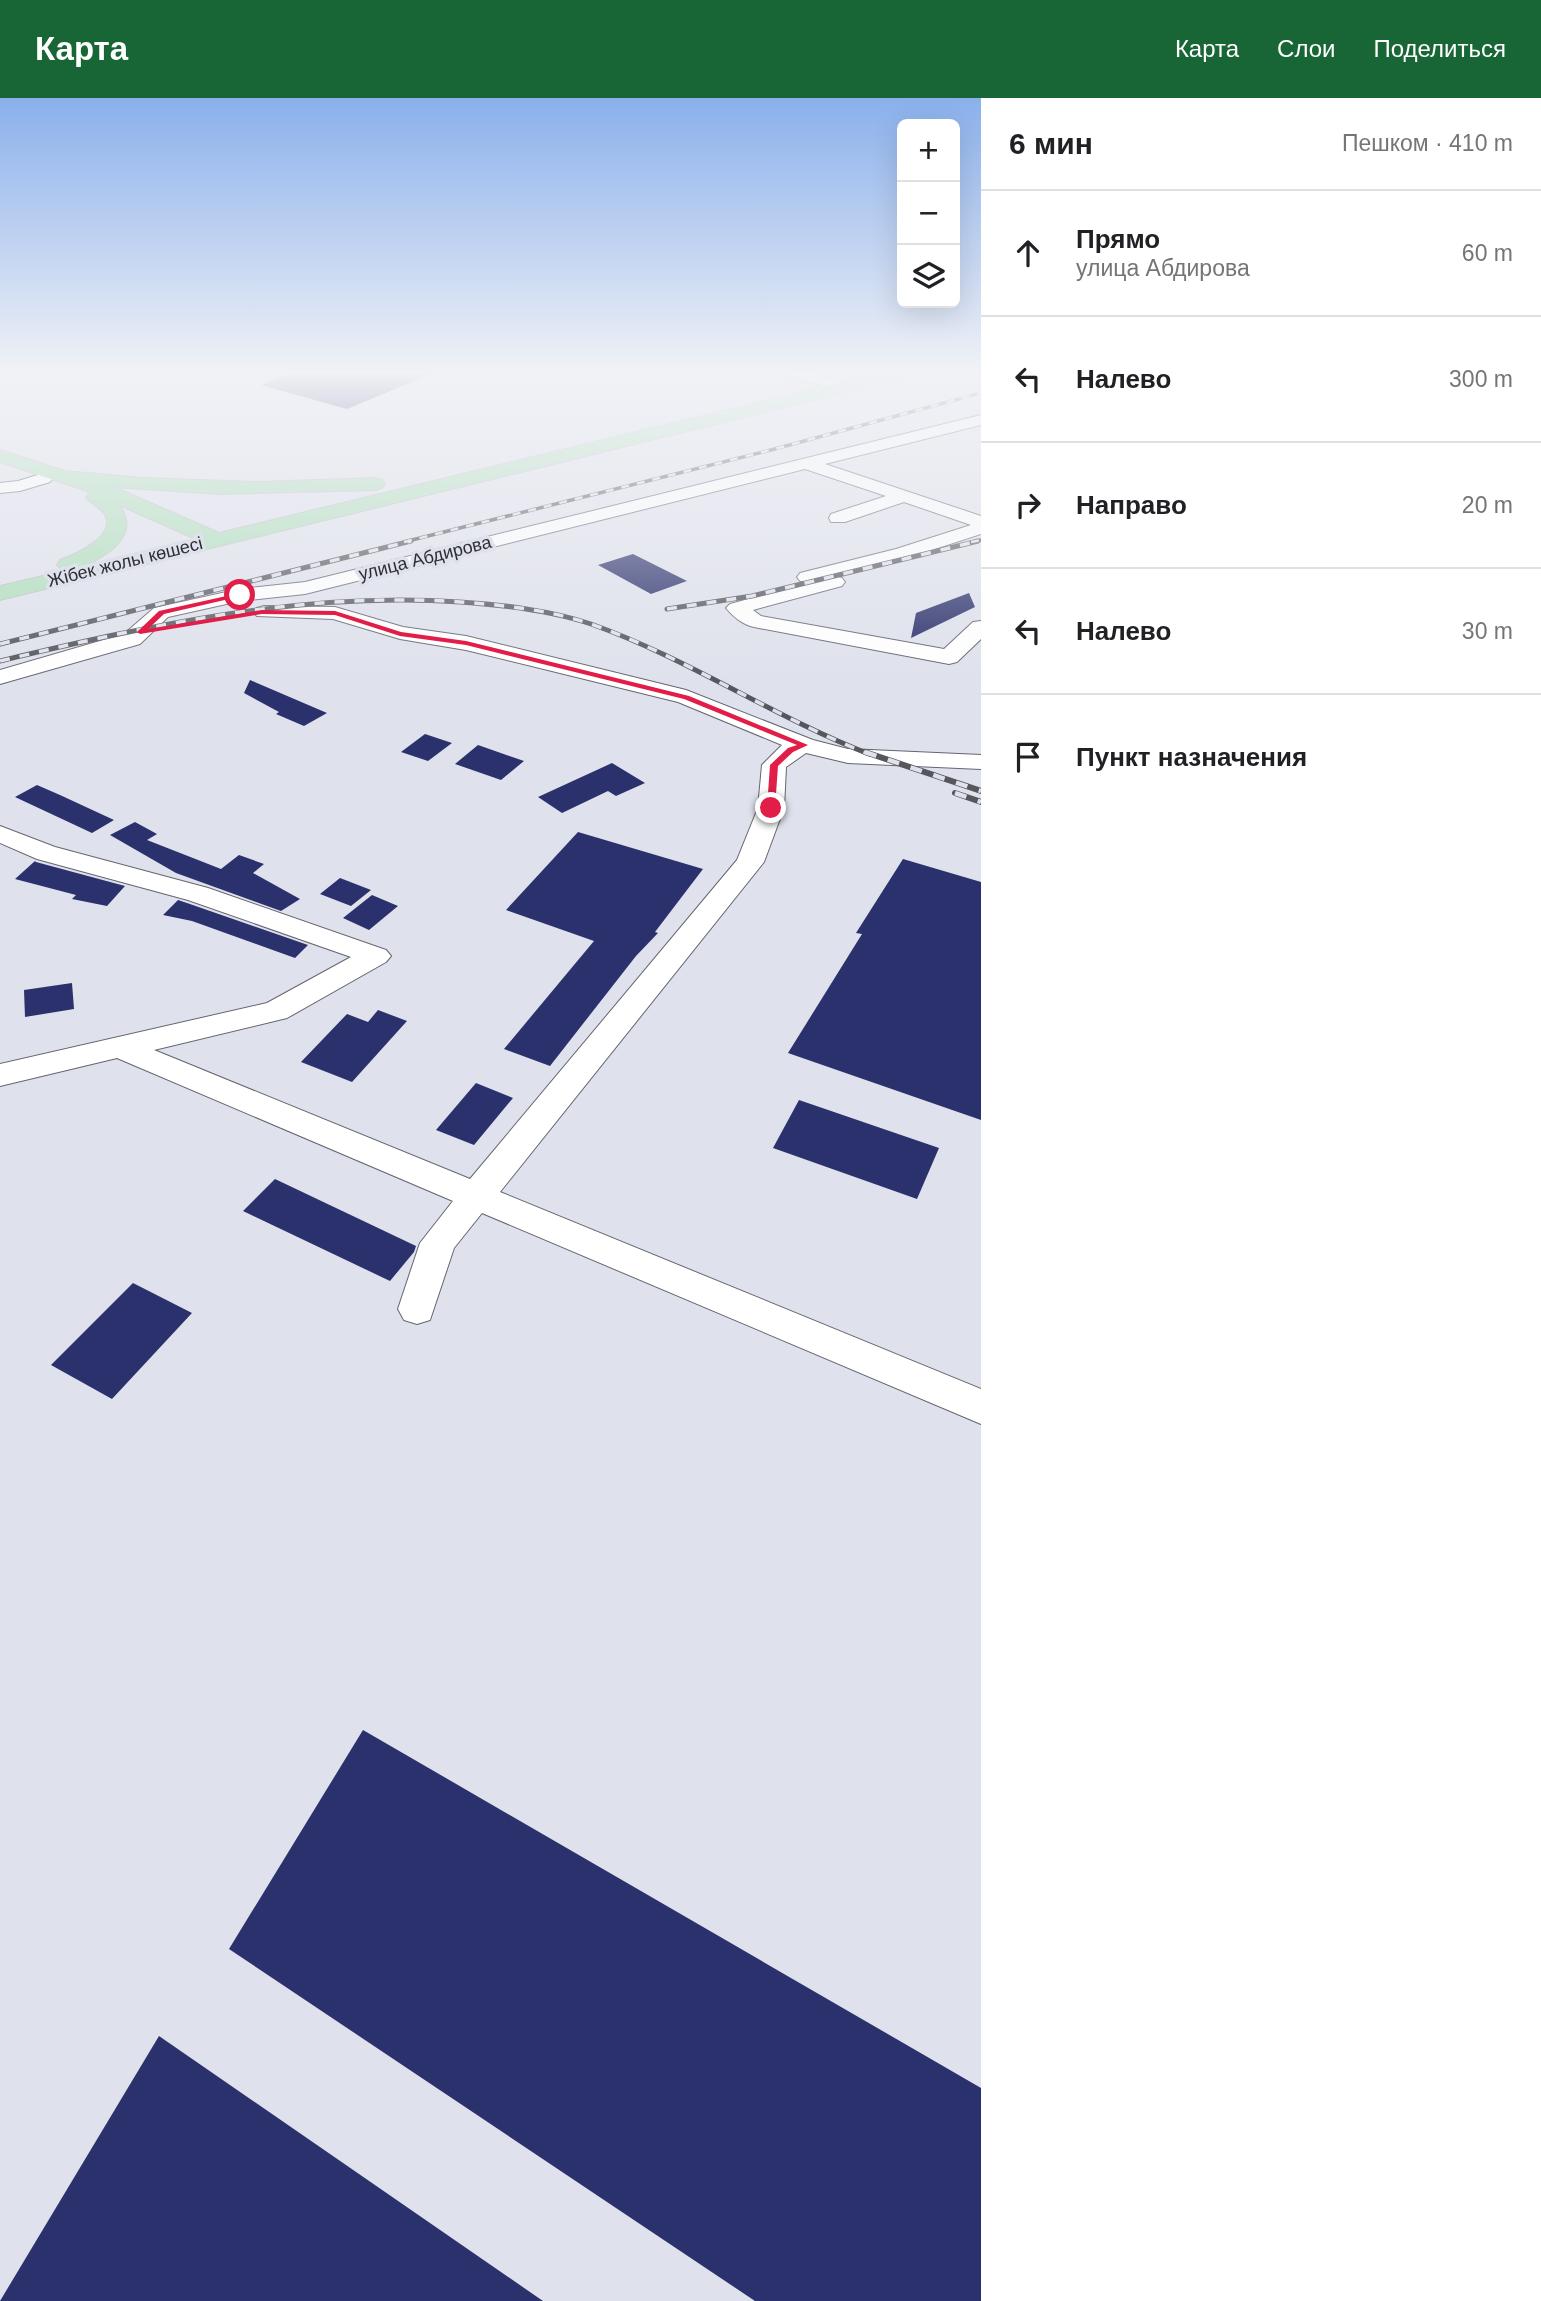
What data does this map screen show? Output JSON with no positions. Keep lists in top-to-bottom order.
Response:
{
  "streets": {
    "main road": ["Жібек жолы көшесі"],
    "street": ["улица Абдирова"]
  },
  "page": {
    "header": "Карта",
    "nav": ["Карта", "Слои", "Поделиться"],
    "heading": ["6 мин", "Пешком · 410 m"],
    "map_buttons": ["+", "−"],
    "list": [
      ["Прямо", "улица Абдирова", "60 m"],
      ["Налево", "300 m"],
      ["Направо", "20 m"],
      ["Налево", "30 m"],
      "Пункт назначения"
    ]
  }
}
